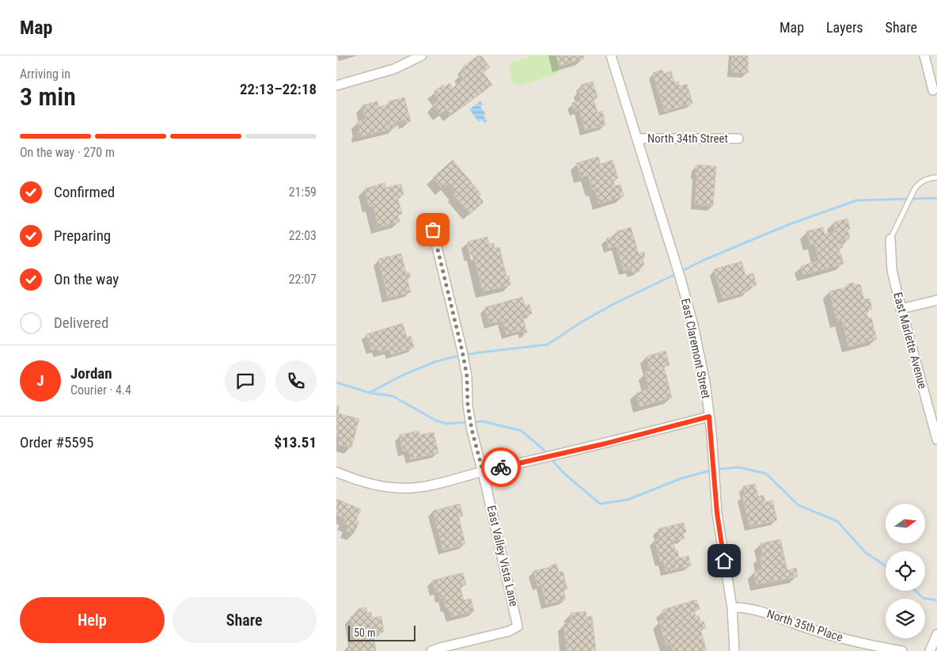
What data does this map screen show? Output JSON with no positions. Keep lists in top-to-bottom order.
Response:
{
  "streets": {
    "street": [
      "North 34th Street",
      "East Marlette Avenue",
      "East Claremont Street",
      "East Valley Vista Lane",
      "North 35th Place"
    ]
  },
  "crossings": [
    ["North 34th Street", "East Claremont Street"],
    ["East Claremont Street", "North 35th Place"]
  ],
  "scale_bar": "50 m",
  "north": "right",
  "page": {
    "header": "Map",
    "nav": ["Map", "Layers", "Share"],
    "heading": ["3 min", "Arriving in", "22:13–22:18"],
    "panel": [
      "Jordan",
      "Courier · 4.4",
      "Order #5595",
      "$13.51"
    ],
    "bar": "On the way · 270 m",
    "list": [
      ["Confirmed", "21:59"],
      ["Preparing", "22:03"],
      ["On the way", "22:07"],
      "Delivered"
    ],
    "round": "J",
    "buttons": ["Help", "Share"],
    "scale": "50 m"
  }
}
